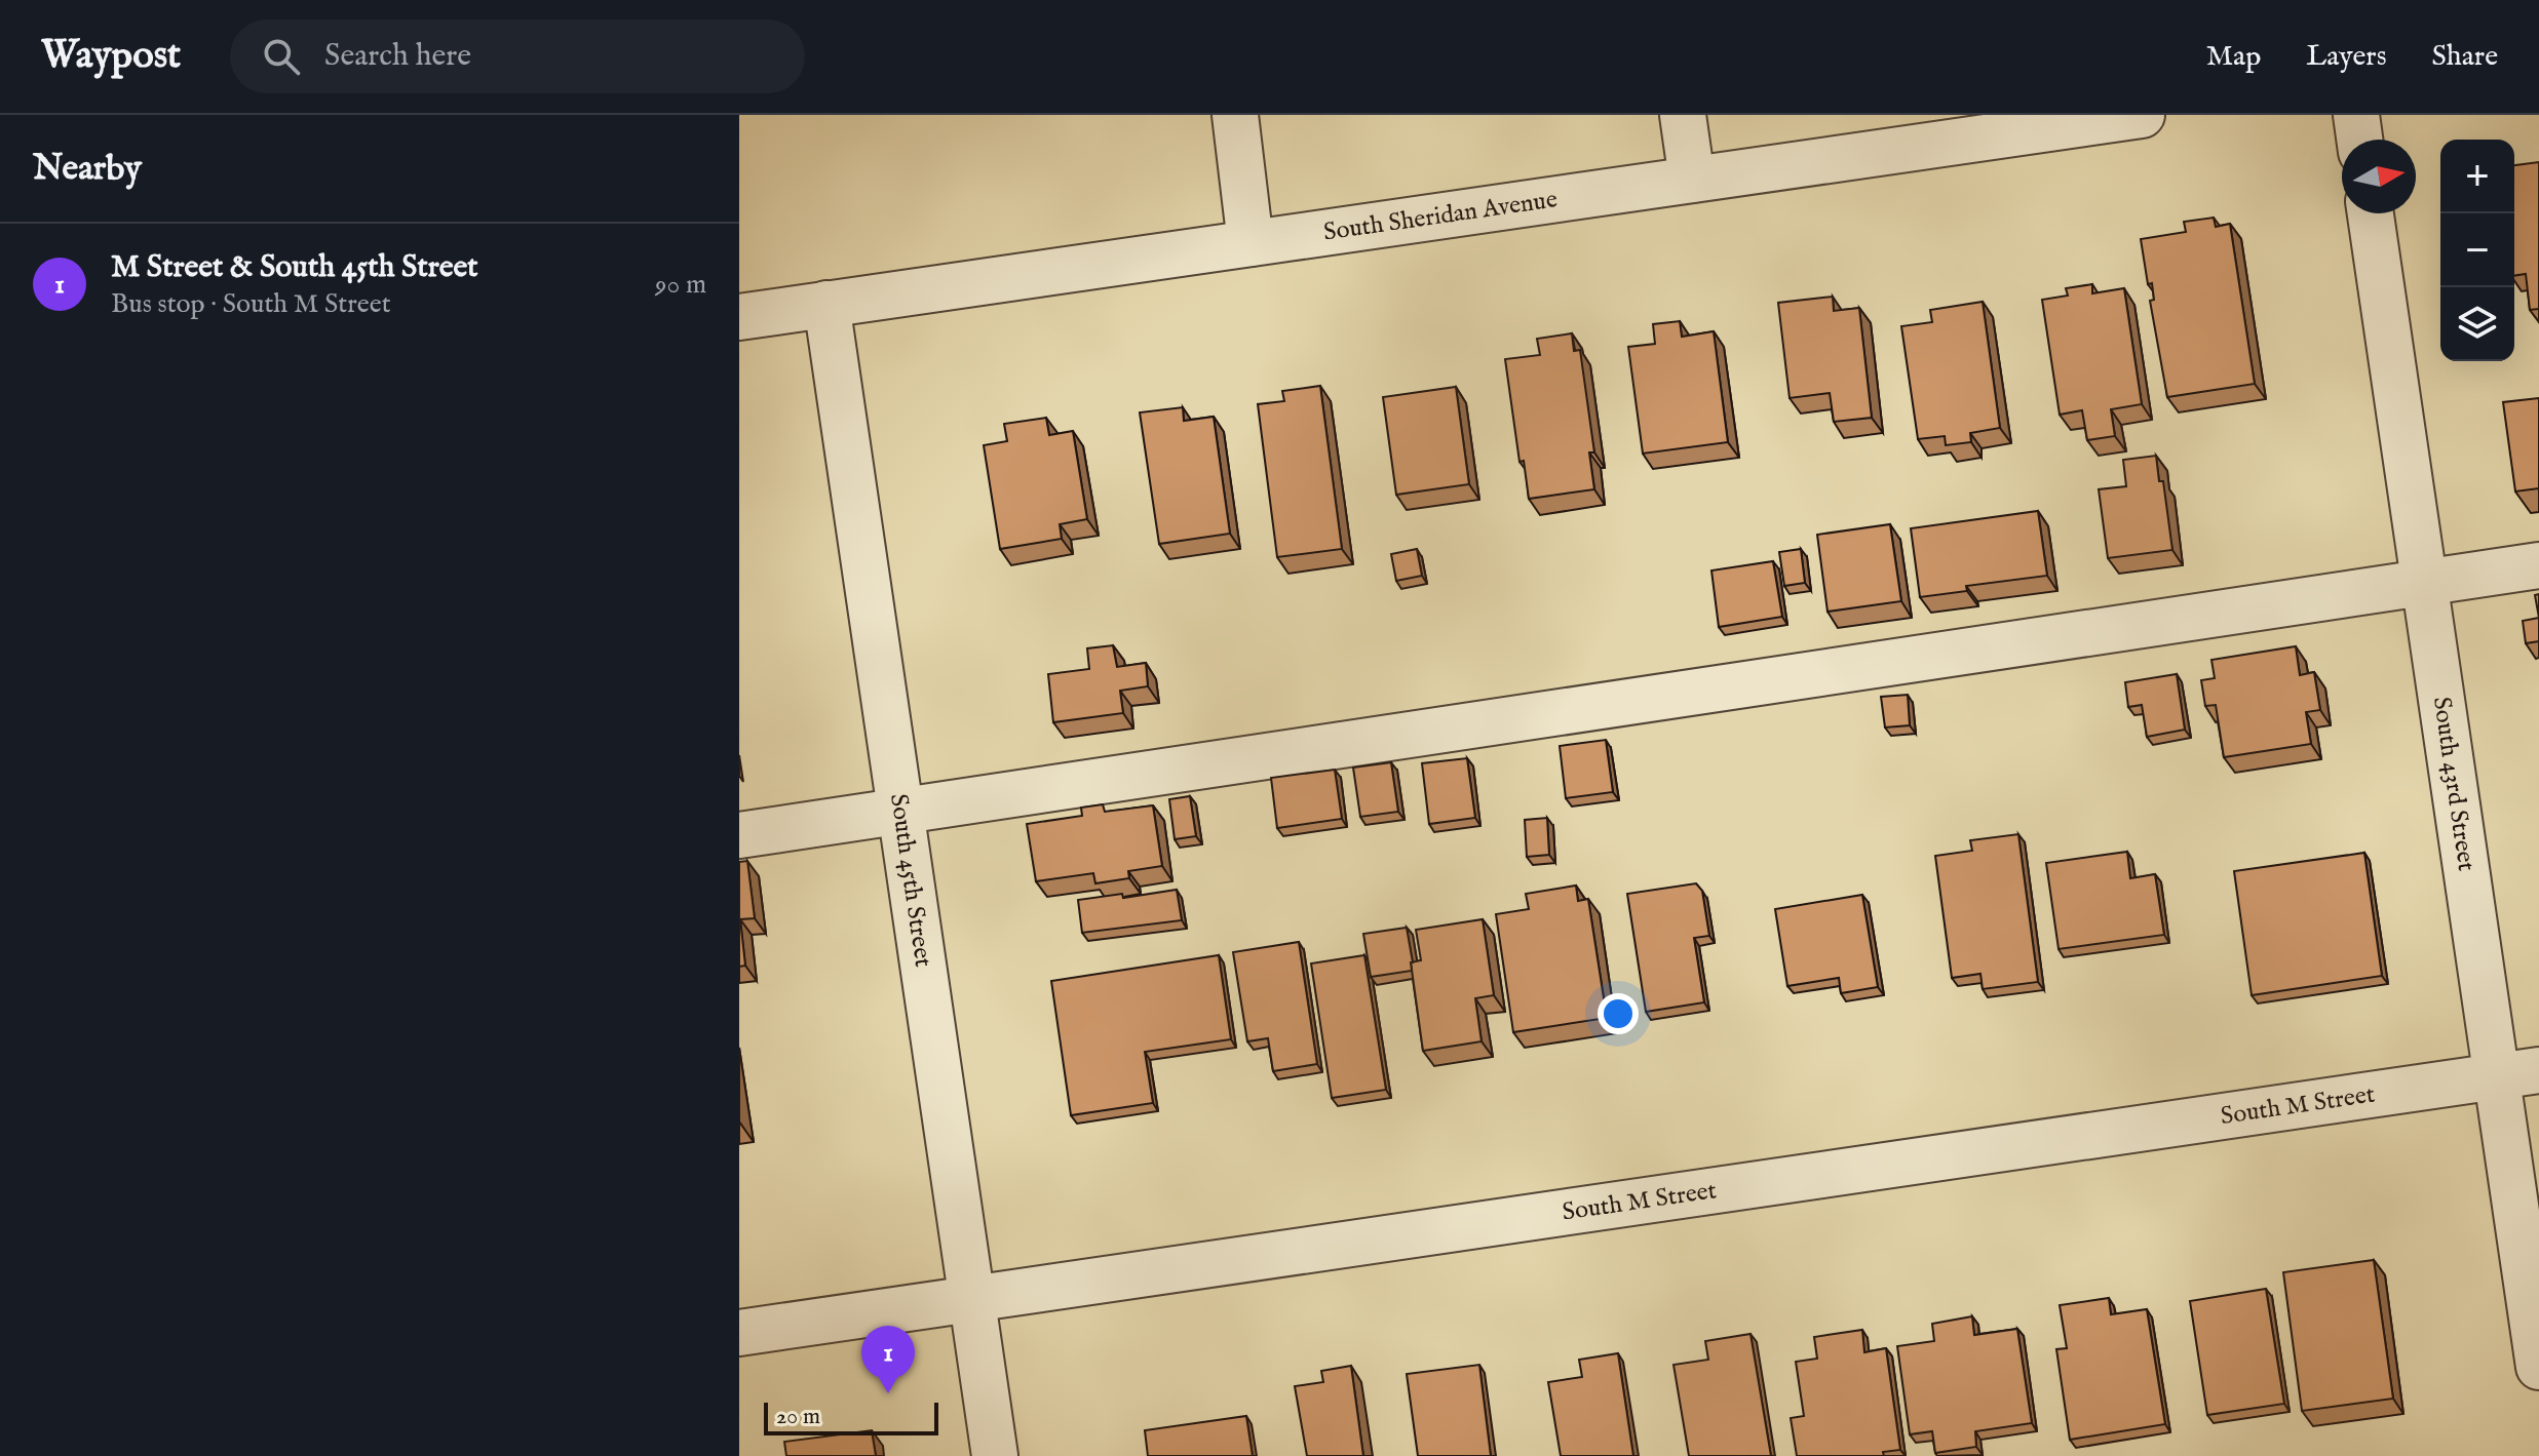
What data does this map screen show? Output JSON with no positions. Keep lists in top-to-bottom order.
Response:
{
  "streets": {
    "street": [
      "South Sheridan Avenue",
      "South 43rd Street",
      "South 45th Street",
      "South M Street"
    ]
  },
  "crossings": [
    ["South Sheridan Avenue", "South 45th Street"],
    ["South 43rd Street", "South M Street"],
    ["South 45th Street", "South M Street"]
  ],
  "scale_bar": "20 m",
  "north": "right",
  "page": {
    "header": "Waypost",
    "search": "Search here",
    "nav": ["Map", "Layers", "Share"],
    "heading": "Nearby",
    "map_buttons": ["+", "−"],
    "list": [
      {
        "mark": "1",
        "name": "M Street & South 45th Street",
        "note": "Bus stop · South M Street",
        "value": "90 m"
      }
    ],
    "pins": "1",
    "scale": "20 m"
  }
}
